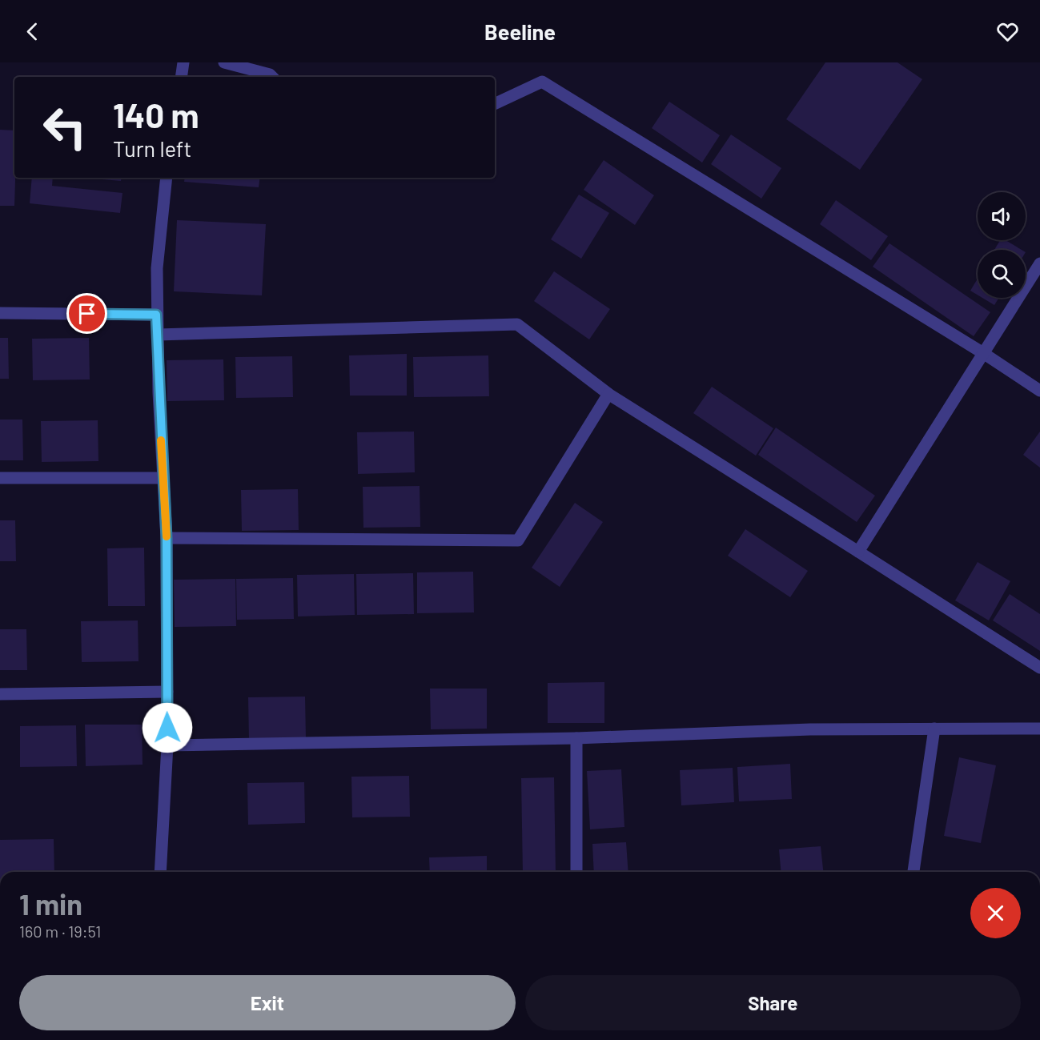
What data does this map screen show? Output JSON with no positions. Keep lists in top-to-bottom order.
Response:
{
  "page": {
    "header": "Beeline",
    "turn": ["140 m", "Turn left"],
    "heading": ["1 min", "160 m · 19:51"],
    "buttons": ["Exit", "Share"]
  }
}
